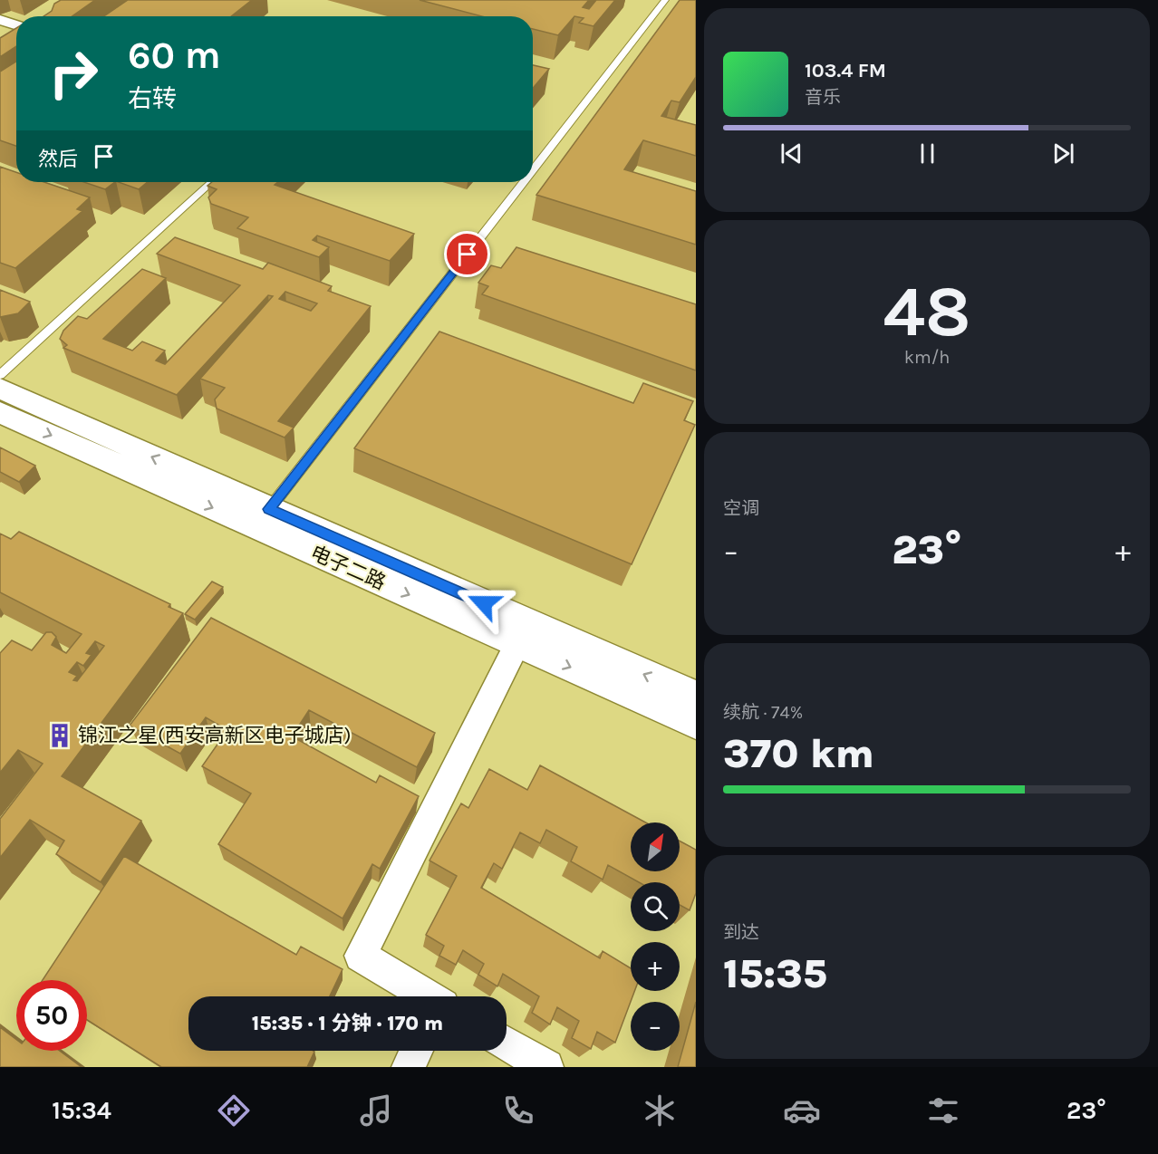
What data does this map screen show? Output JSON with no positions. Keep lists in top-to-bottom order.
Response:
{
  "streets": {
    "main road": ["电子二路"]
  },
  "places": {
    "building": ["锦江之星(西安高新区电子城店)"]
  },
  "north": "top right",
  "page": {
    "turn": ["60 m", "右转"],
    "song": ["103.4 FM", "音乐"],
    "then": "然后",
    "tile": [
      ["48", "km/h"],
      "空调",
      ["续航 · 74%", "370 km"],
      ["到达", "15:35"]
    ],
    "heat": ["−", "23°", "+"],
    "map_buttons": ["+", "−"],
    "limit": "50",
    "trip": "15:35 · 1 分钟 · 170 m",
    "tabs": ["15:34", "23°"]
  }
}
